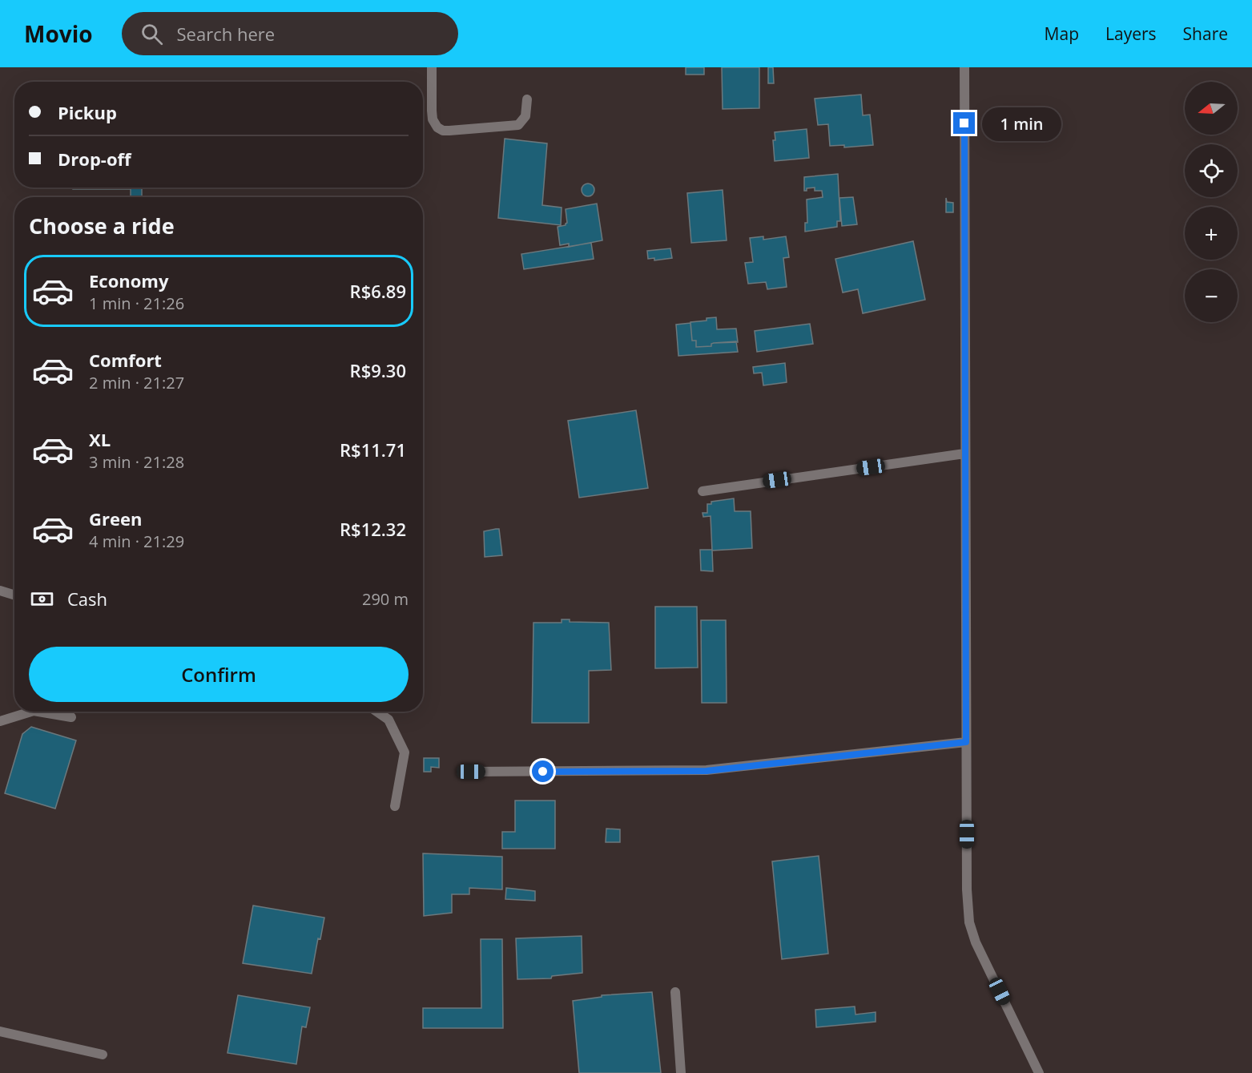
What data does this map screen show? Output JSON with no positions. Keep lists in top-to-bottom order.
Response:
{
  "north": "left",
  "page": {
    "header": "Movio",
    "search": "Search here",
    "nav": ["Map", "Layers", "Share"],
    "map_buttons": ["+", "−"],
    "banner": ["Pickup", "Drop-off"],
    "bubble": "1 min",
    "heading": "Choose a ride",
    "list": [
      {
        "name": "Economy",
        "note": "1 min · 21:26",
        "value": "R$6.89"
      },
      {
        "name": "Comfort",
        "note": "2 min · 21:27",
        "value": "R$9.30"
      },
      {
        "name": "XL",
        "note": "3 min · 21:28",
        "value": "R$11.71"
      },
      {
        "name": "Green",
        "note": "4 min · 21:29",
        "value": "R$12.32"
      }
    ],
    "pay": ["Cash", "290 m"],
    "buttons": "Confirm"
  }
}
